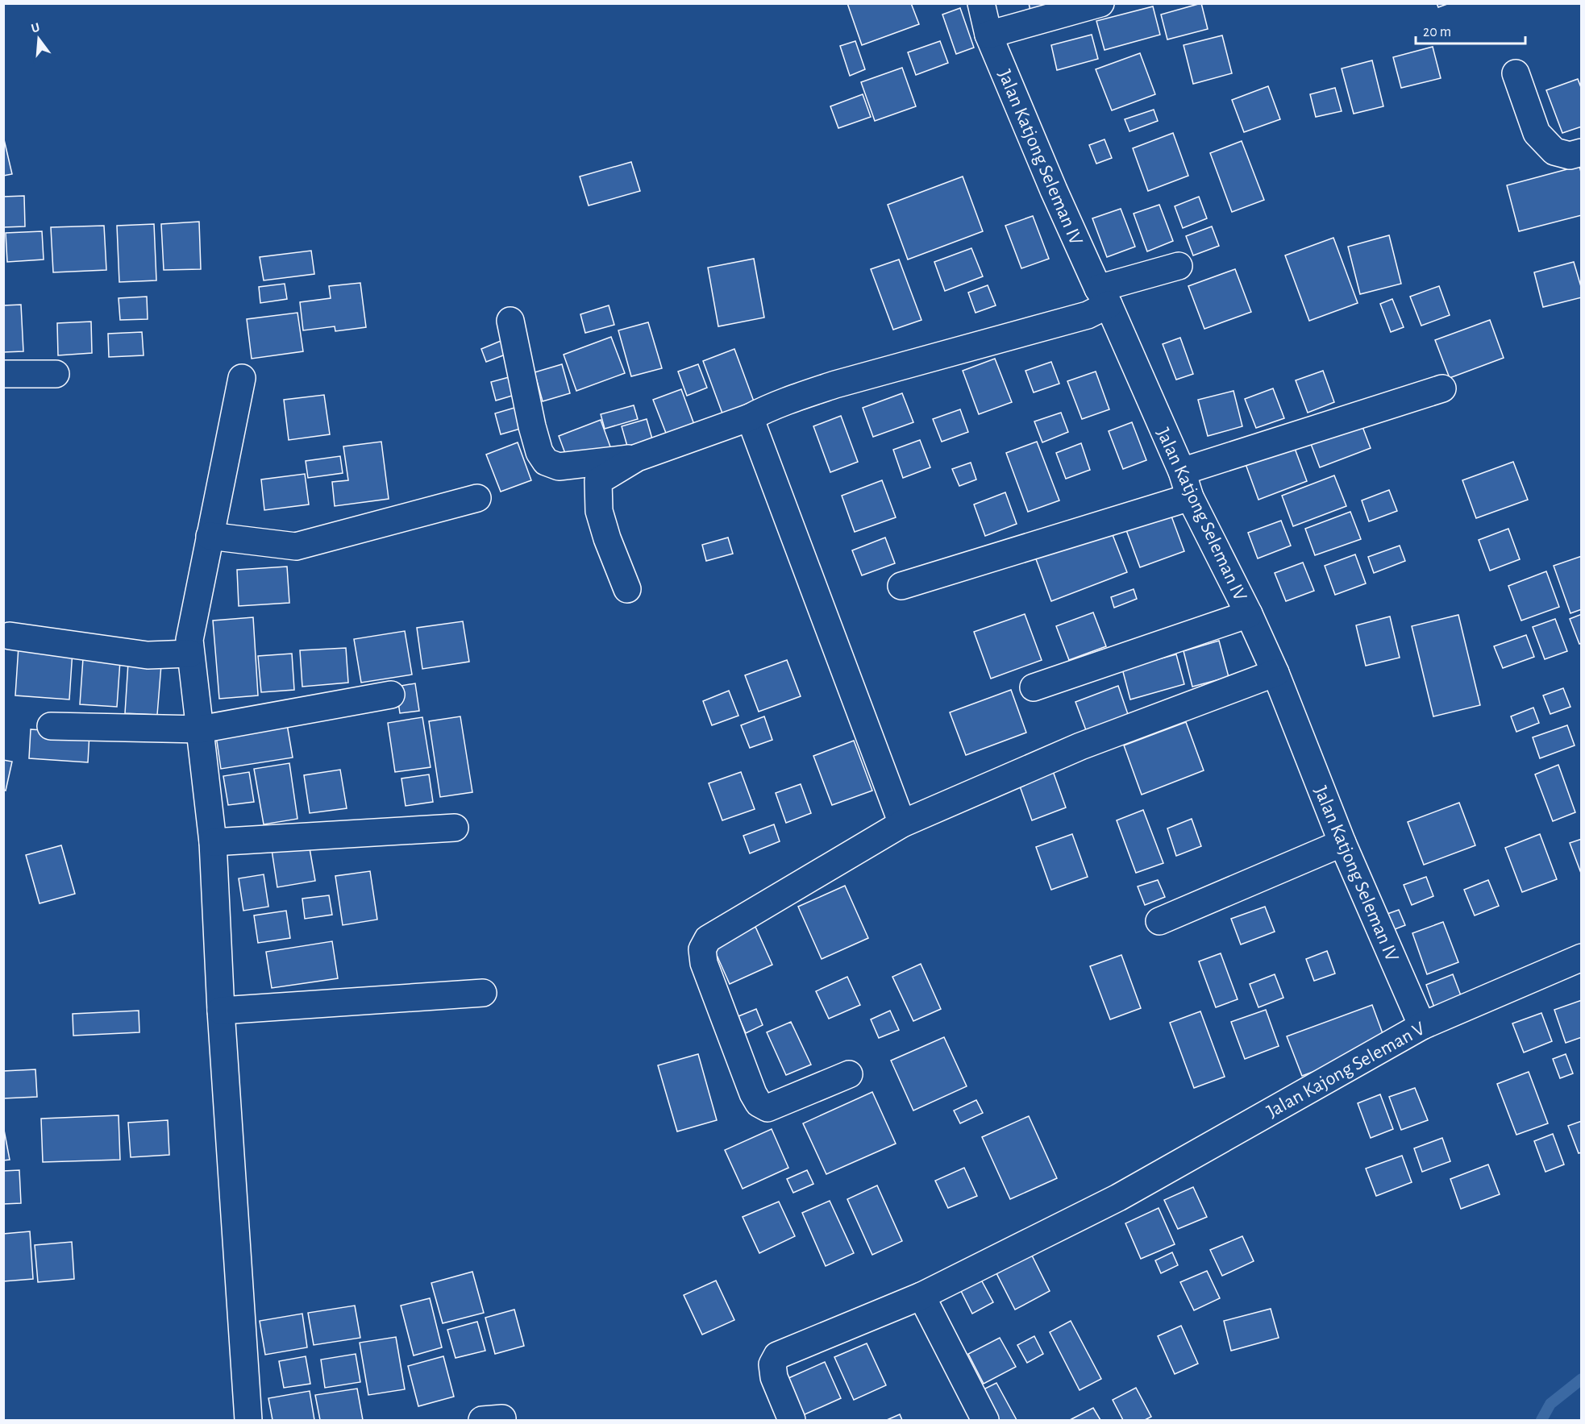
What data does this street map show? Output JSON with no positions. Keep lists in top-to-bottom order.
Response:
{
  "streets": {
    "street": ["Jalan Katjong Seleman IV", "Jalan Kajong Seleman V"]
  },
  "crossings": [
    ["Jalan Katjong Seleman IV", "Jalan Kajong Seleman V"]
  ],
  "scale_bar": "20 m",
  "north": "top"
}
